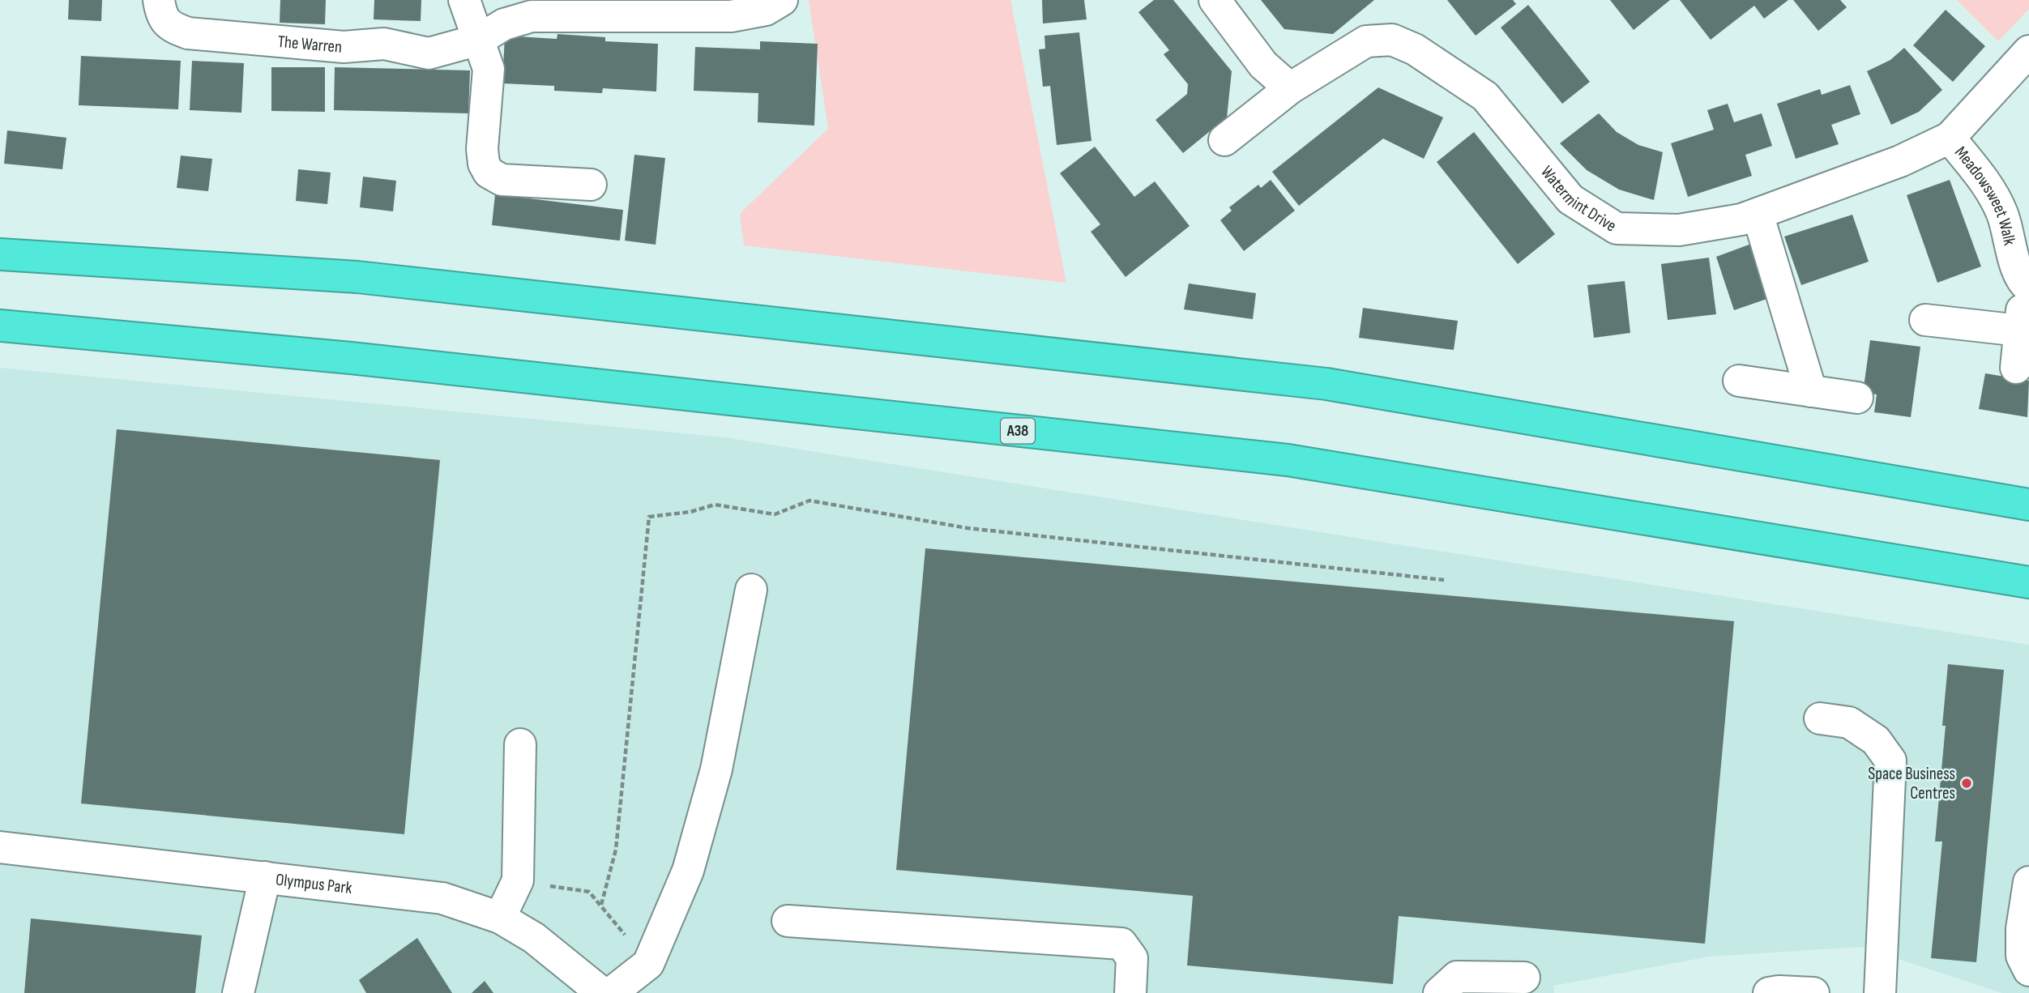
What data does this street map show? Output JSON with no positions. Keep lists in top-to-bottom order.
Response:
{
  "streets": {
    "highway": ["A38"],
    "street": [
      "The Warren",
      "Watermint Drive",
      "Meadowsweet Walk",
      "Olympus Park"
    ]
  },
  "crossings": [
    ["Watermint Drive", "Meadowsweet Walk"]
  ],
  "places": ["Space Business Centres"]
}
